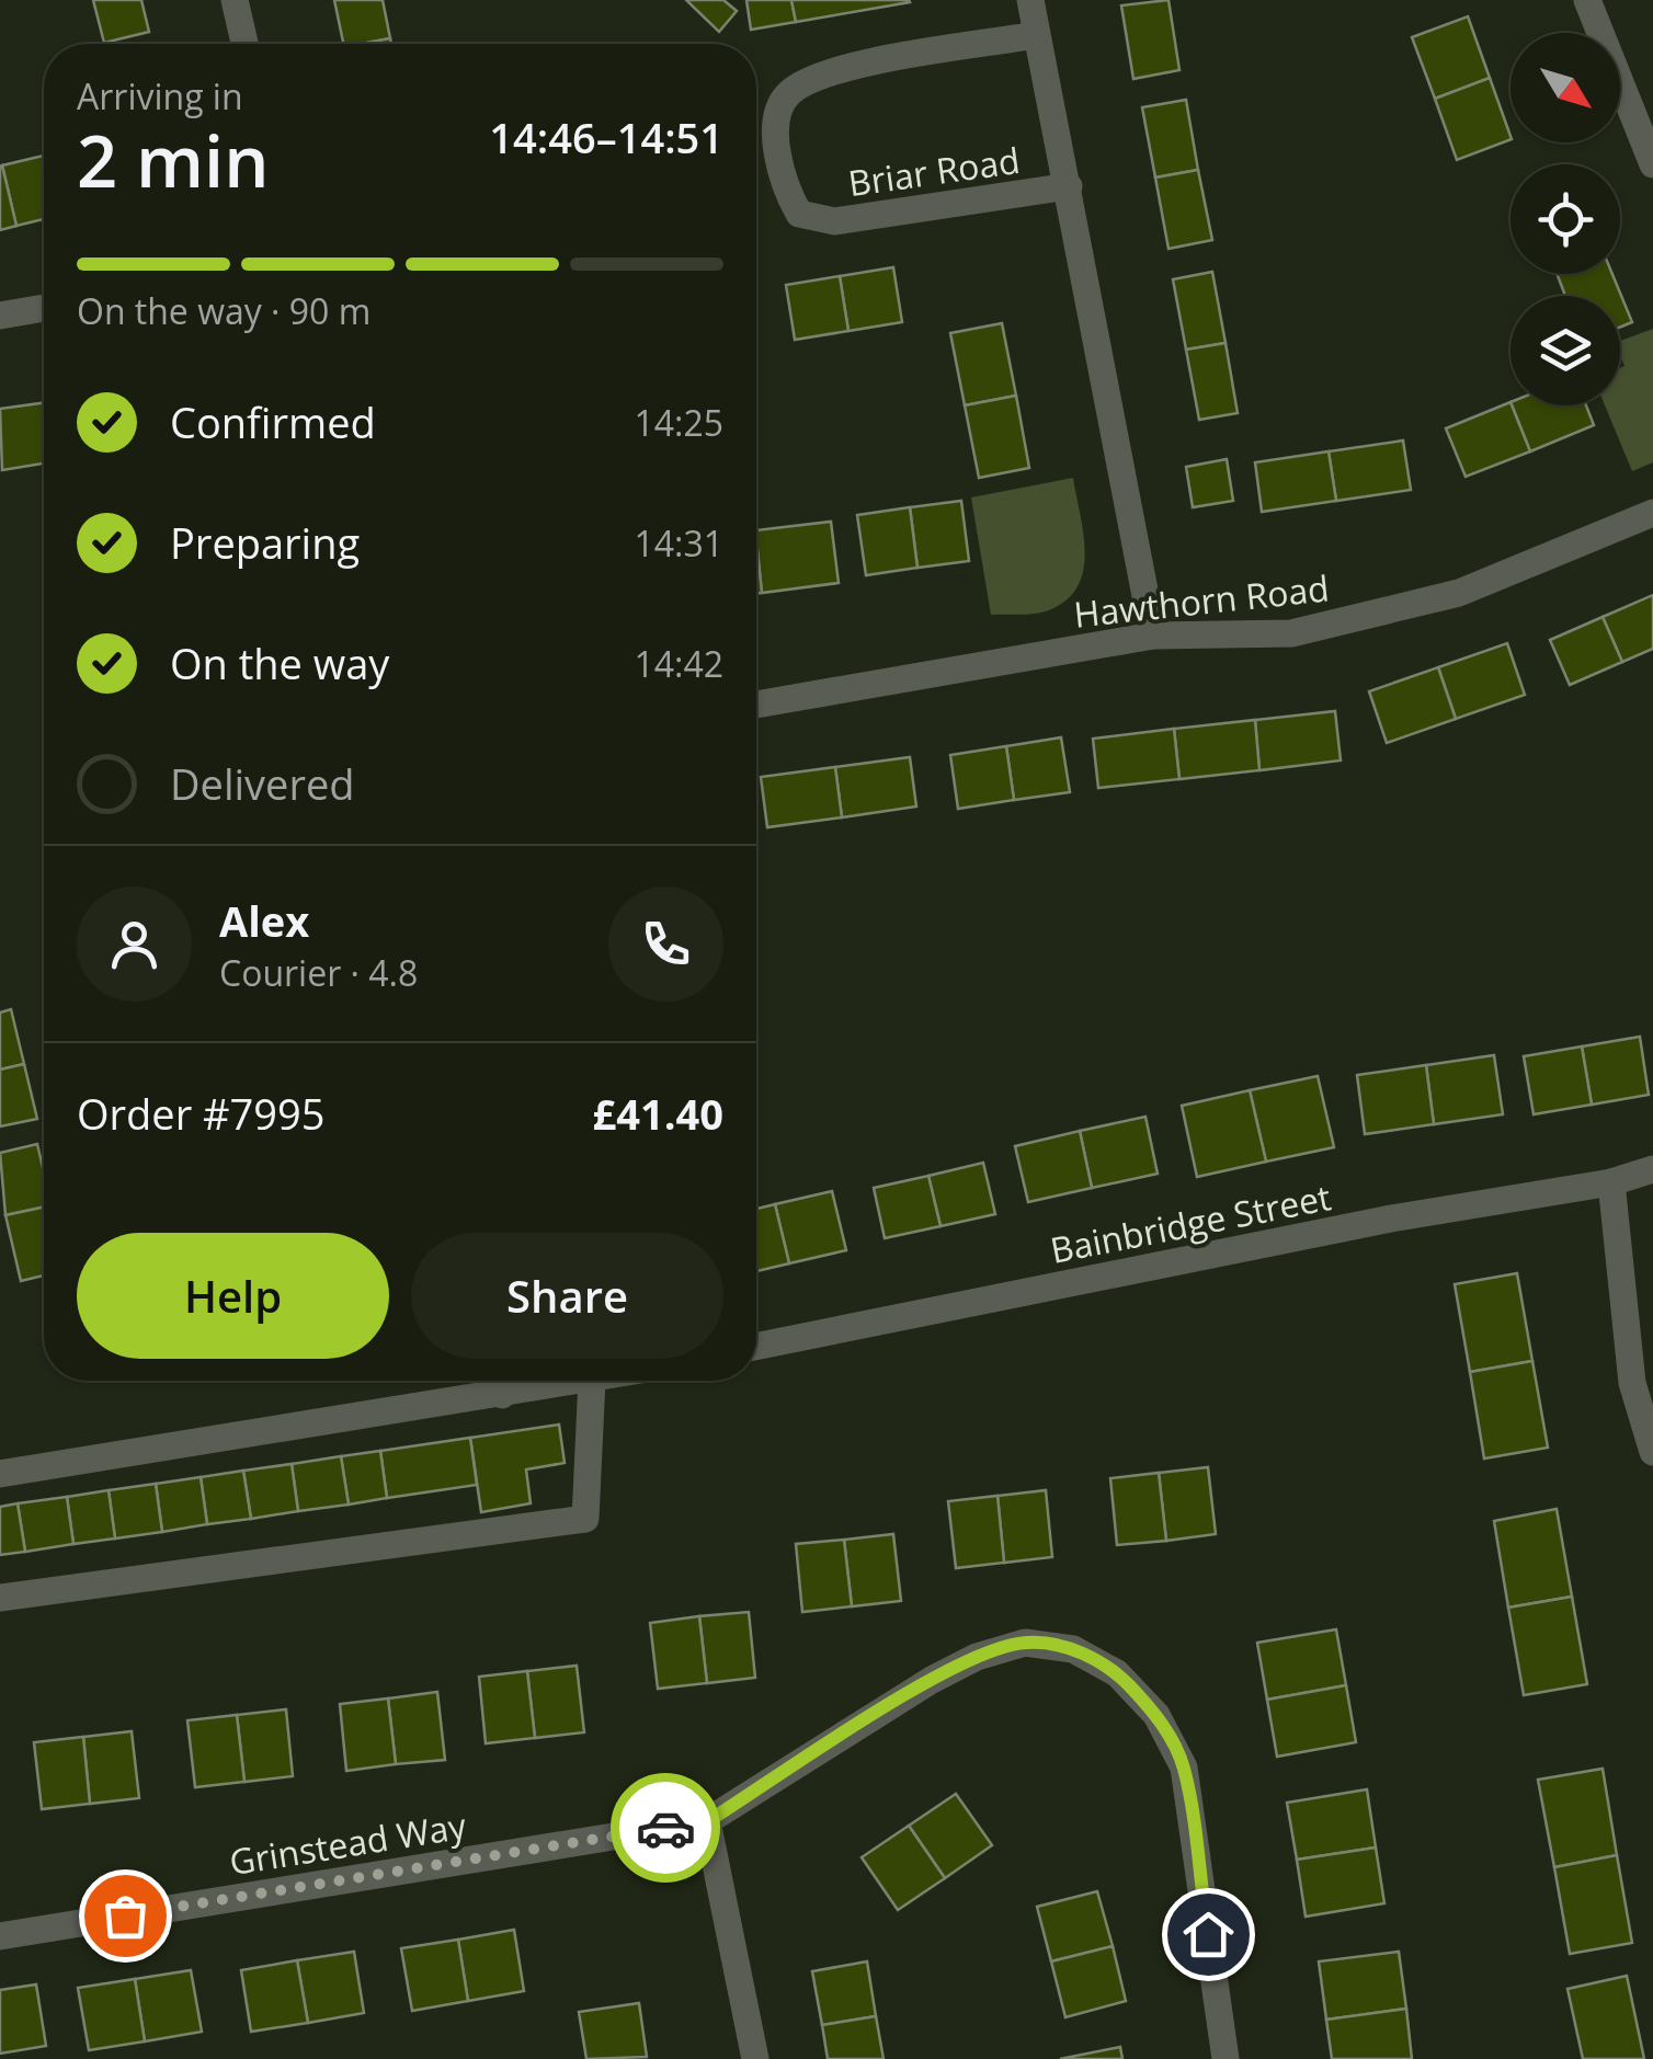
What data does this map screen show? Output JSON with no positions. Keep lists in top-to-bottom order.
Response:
{
  "streets": {
    "street": [
      "Briar Road",
      "Hawthorn Road",
      "Bainbridge Street",
      "Grinstead Way"
    ]
  },
  "crossings": [
    ["Briar Road", "Hawthorn Road"]
  ],
  "north": "bottom right",
  "page": {
    "heading": ["2 min", "Arriving in", "14:46–14:51"],
    "panel": [
      "Alex",
      "Courier · 4.8",
      "Order #7995",
      "£41.40"
    ],
    "bar": "On the way · 90 m",
    "list": [
      ["Confirmed", "14:25"],
      ["Preparing", "14:31"],
      ["On the way", "14:42"],
      "Delivered"
    ],
    "buttons": ["Help", "Share"]
  }
}
